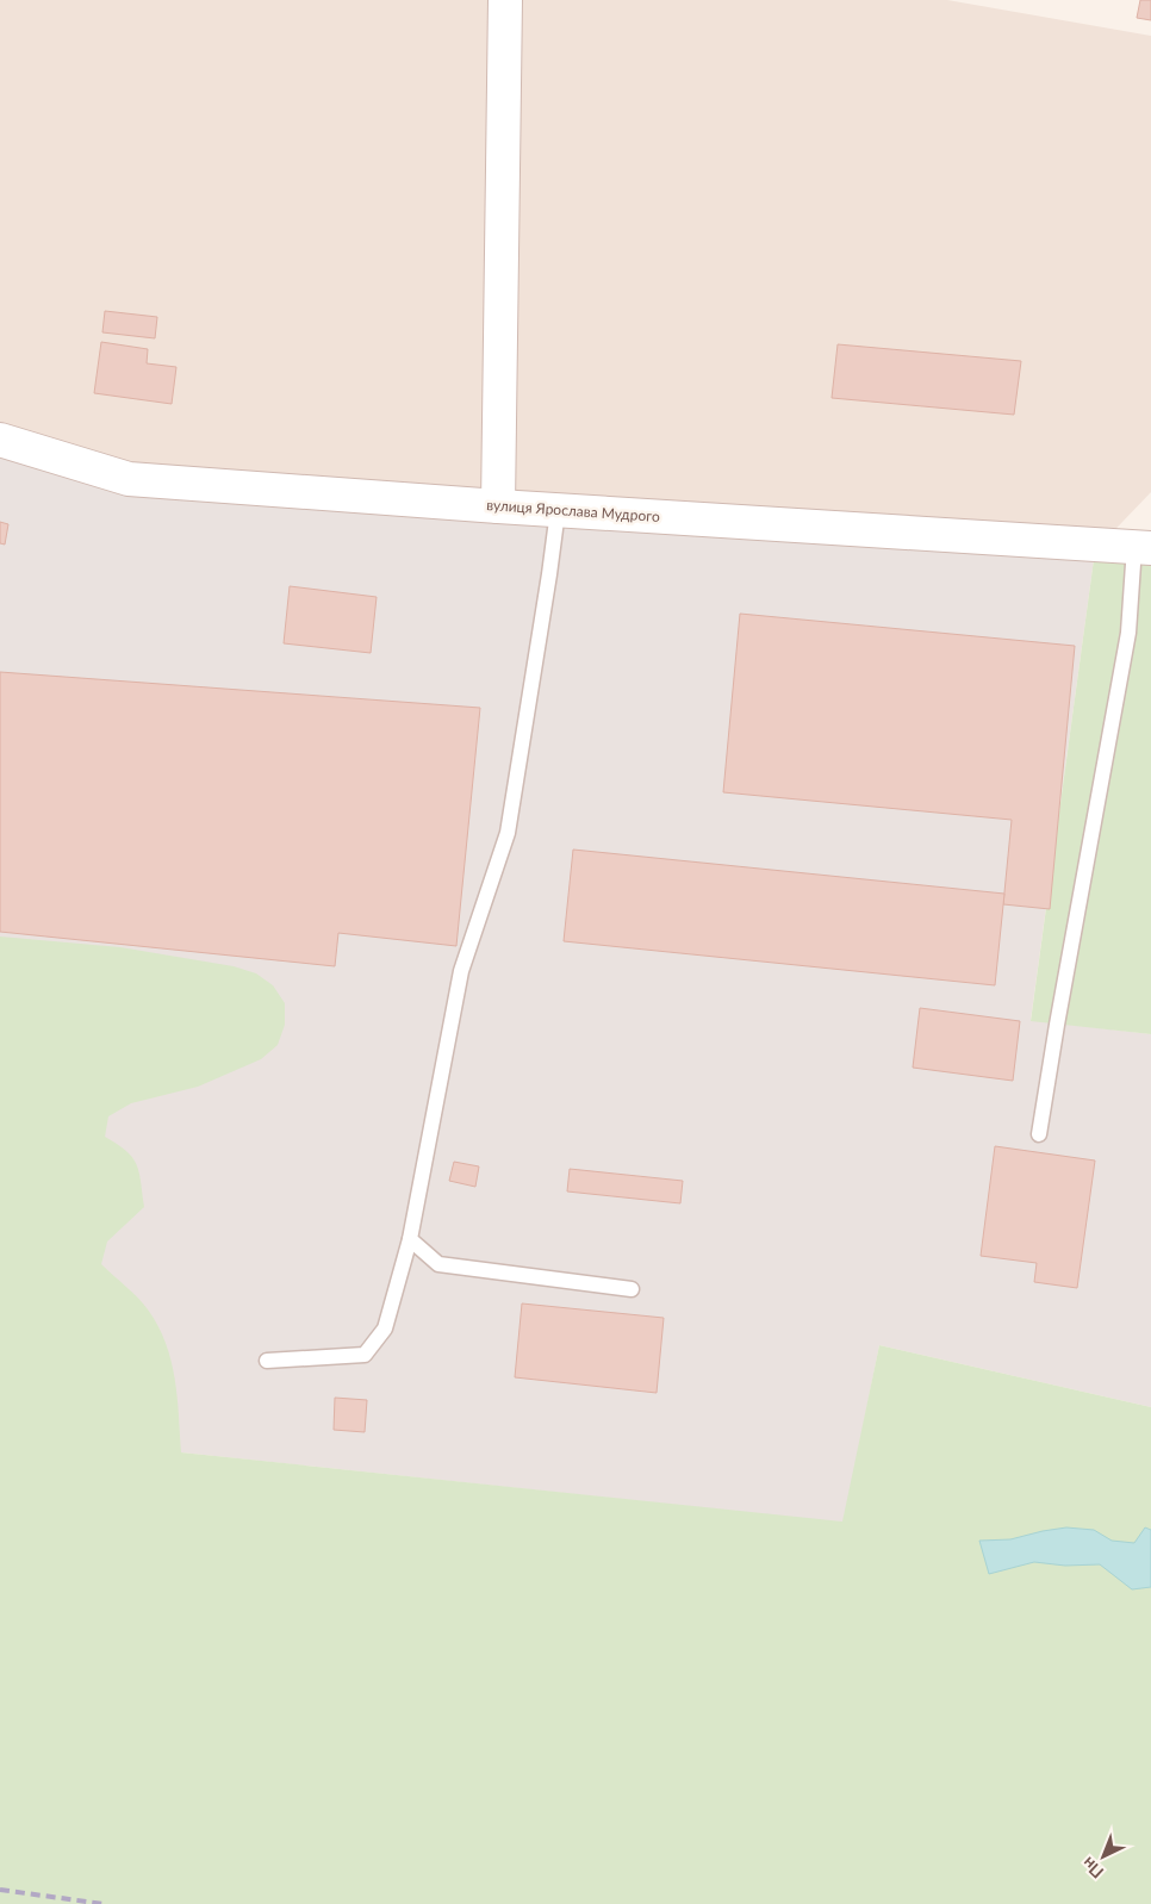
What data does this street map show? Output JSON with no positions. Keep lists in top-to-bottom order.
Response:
{
  "streets": {
    "main road": ["вулиця Ярослава Мудрого"]
  },
  "north": "bottom left"
}
